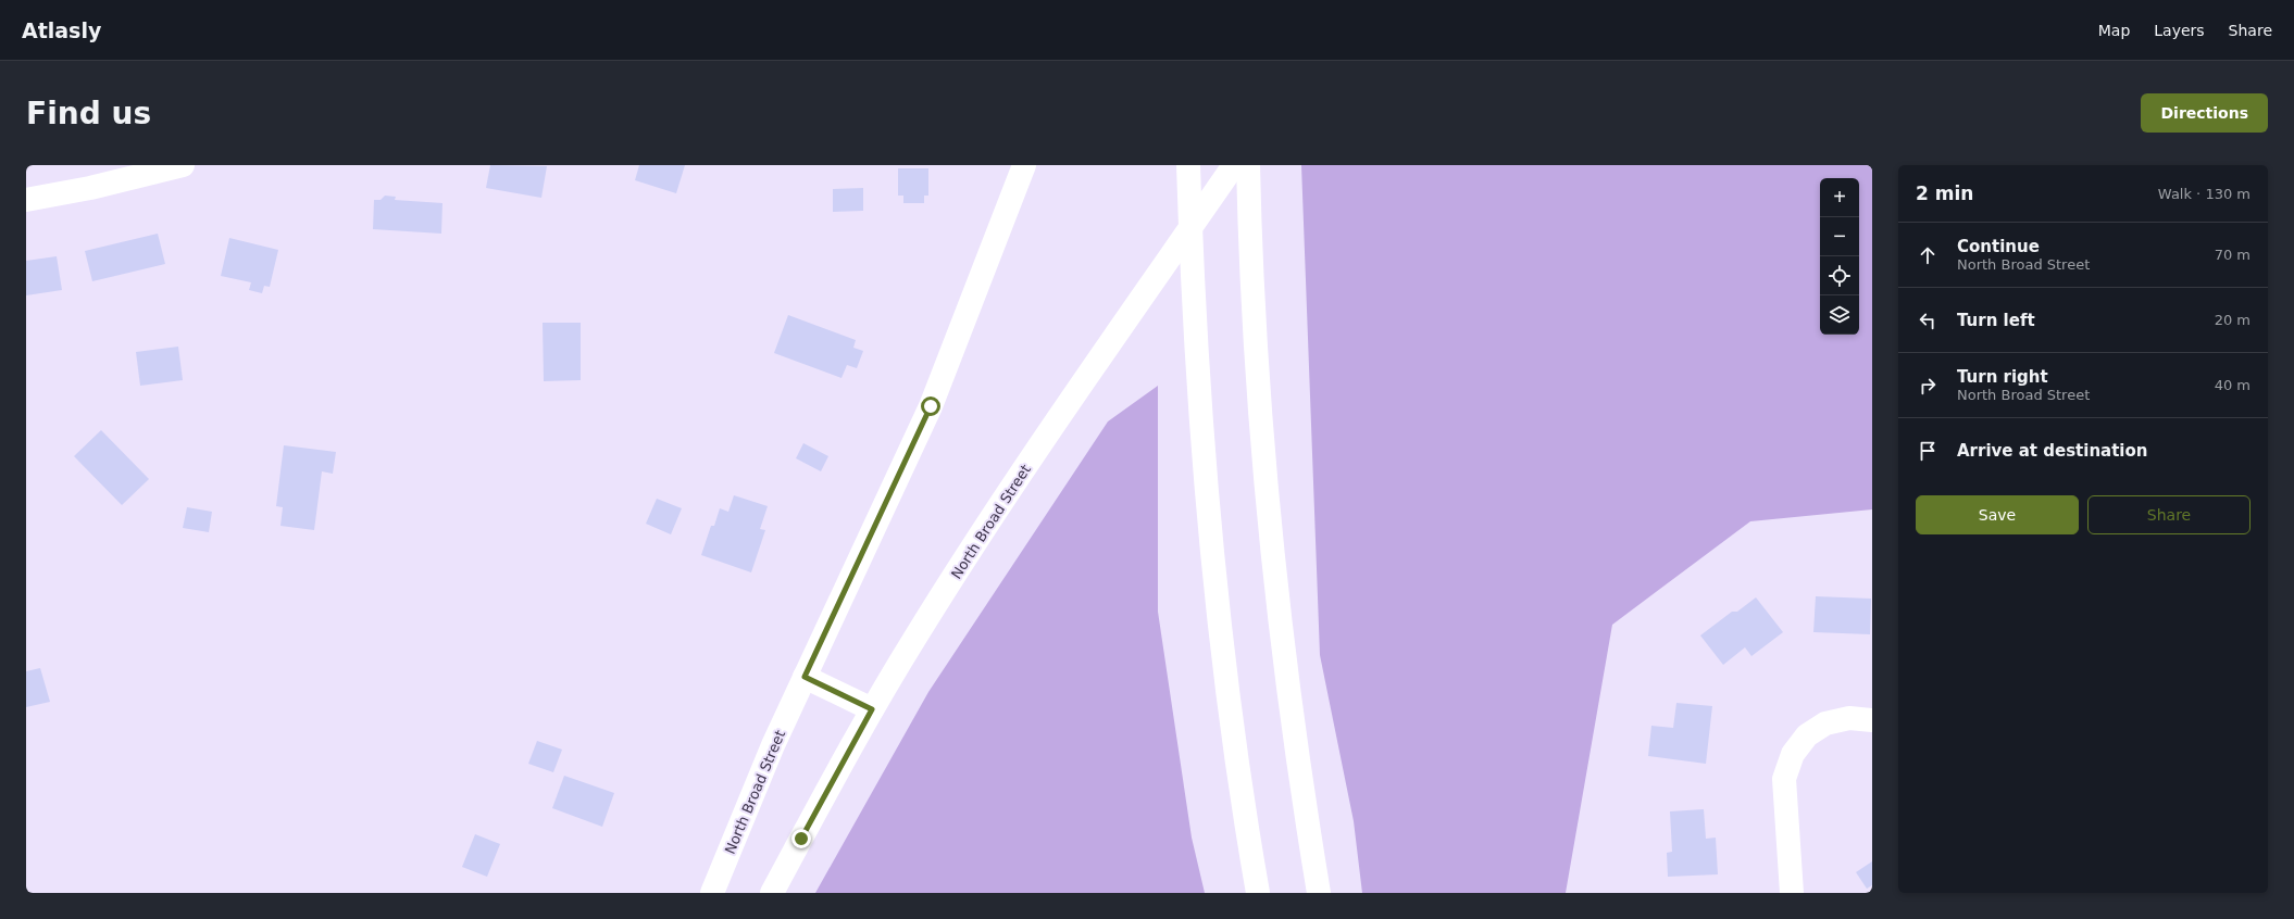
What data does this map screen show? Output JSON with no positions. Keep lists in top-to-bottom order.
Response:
{
  "streets": {
    "main road": ["North Broad Street"]
  },
  "page": {
    "header": "Atlasly",
    "nav": ["Map", "Layers", "Share"],
    "buttons": [
      "Directions",
      ["Save", "Share"]
    ],
    "title": "Find us",
    "heading": ["2 min", "Walk · 130 m"],
    "map_buttons": ["+", "−"],
    "list": [
      ["Continue", "North Broad Street", "70 m"],
      ["Turn left", "20 m"],
      ["Turn right", "North Broad Street", "40 m"],
      "Arrive at destination"
    ]
  }
}
